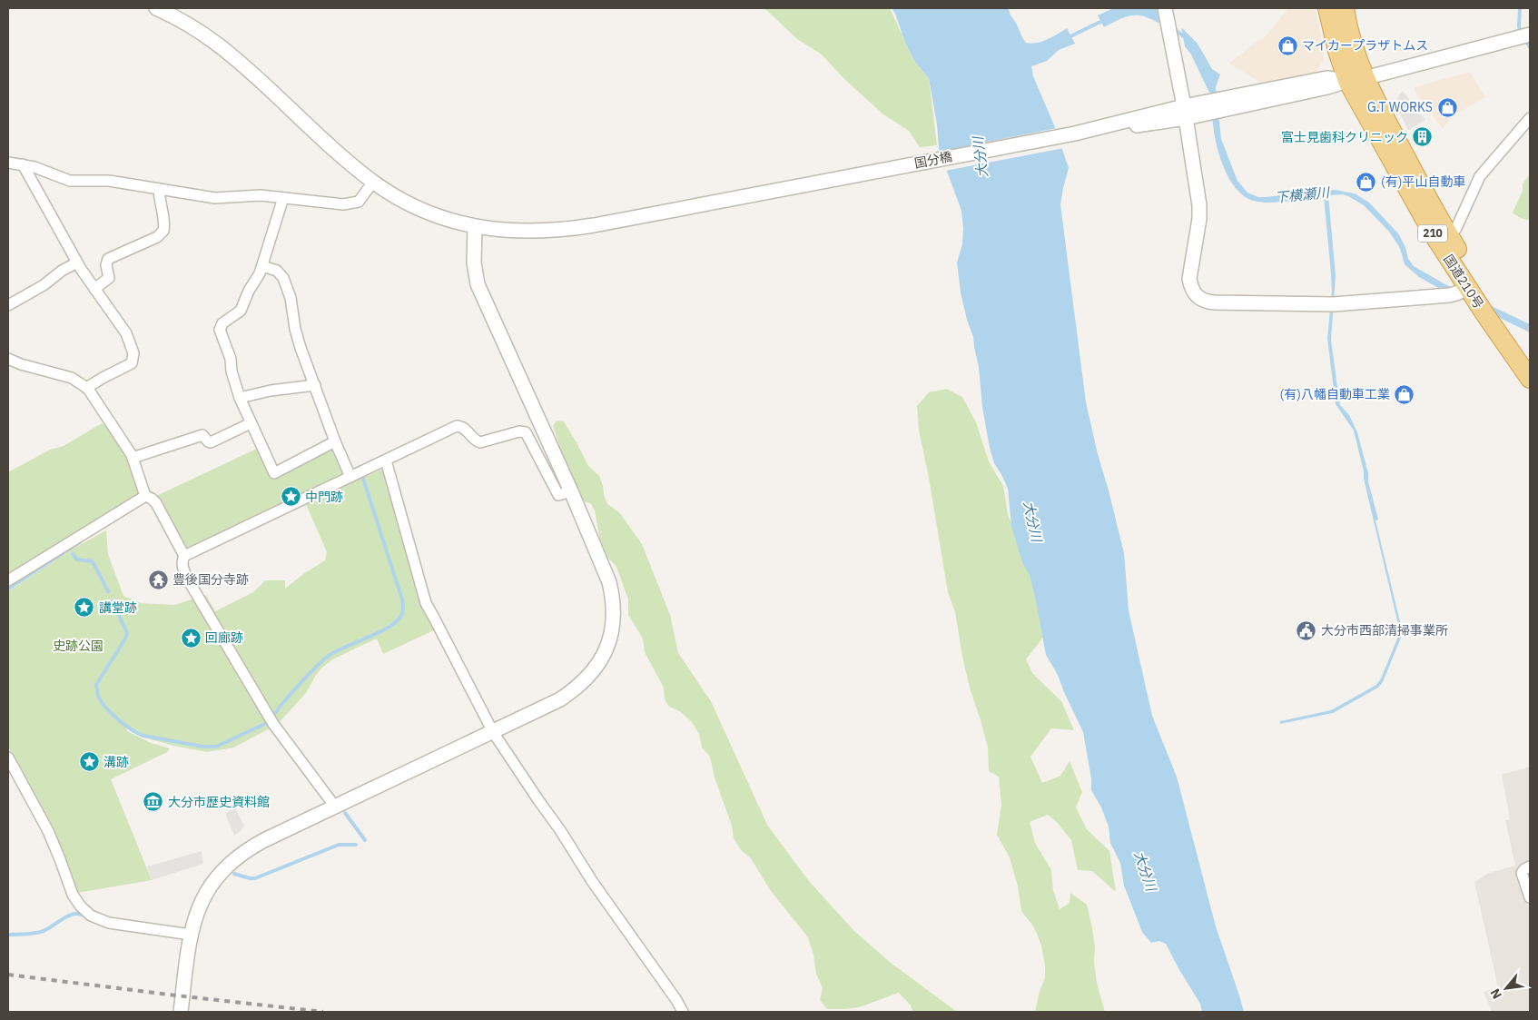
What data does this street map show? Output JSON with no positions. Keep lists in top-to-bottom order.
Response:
{
  "streets": {
    "highway": ["210", "国道210号"],
    "street": ["国分橋"]
  },
  "crossings": [
    ["国分橋", "国道210号"]
  ],
  "water": ["大分川", "下横瀬川"],
  "parks": ["史跡公園"],
  "places": {
    "shop": [
      "マイカープラザトムス",
      "G.T WORKS",
      "(有)平山自動車",
      "(有)八幡自動車工業"
    ],
    "building": ["富士見歯科クリニック"],
    "place": [
      "中門跡",
      "講堂跡",
      "回廊跡",
      "溝跡"
    ],
    "temple": ["豊後国分寺跡"],
    "public building": ["大分市西部清掃事業所"],
    "museum": ["大分市歴史資料館"]
  },
  "north": "bottom left"
}
